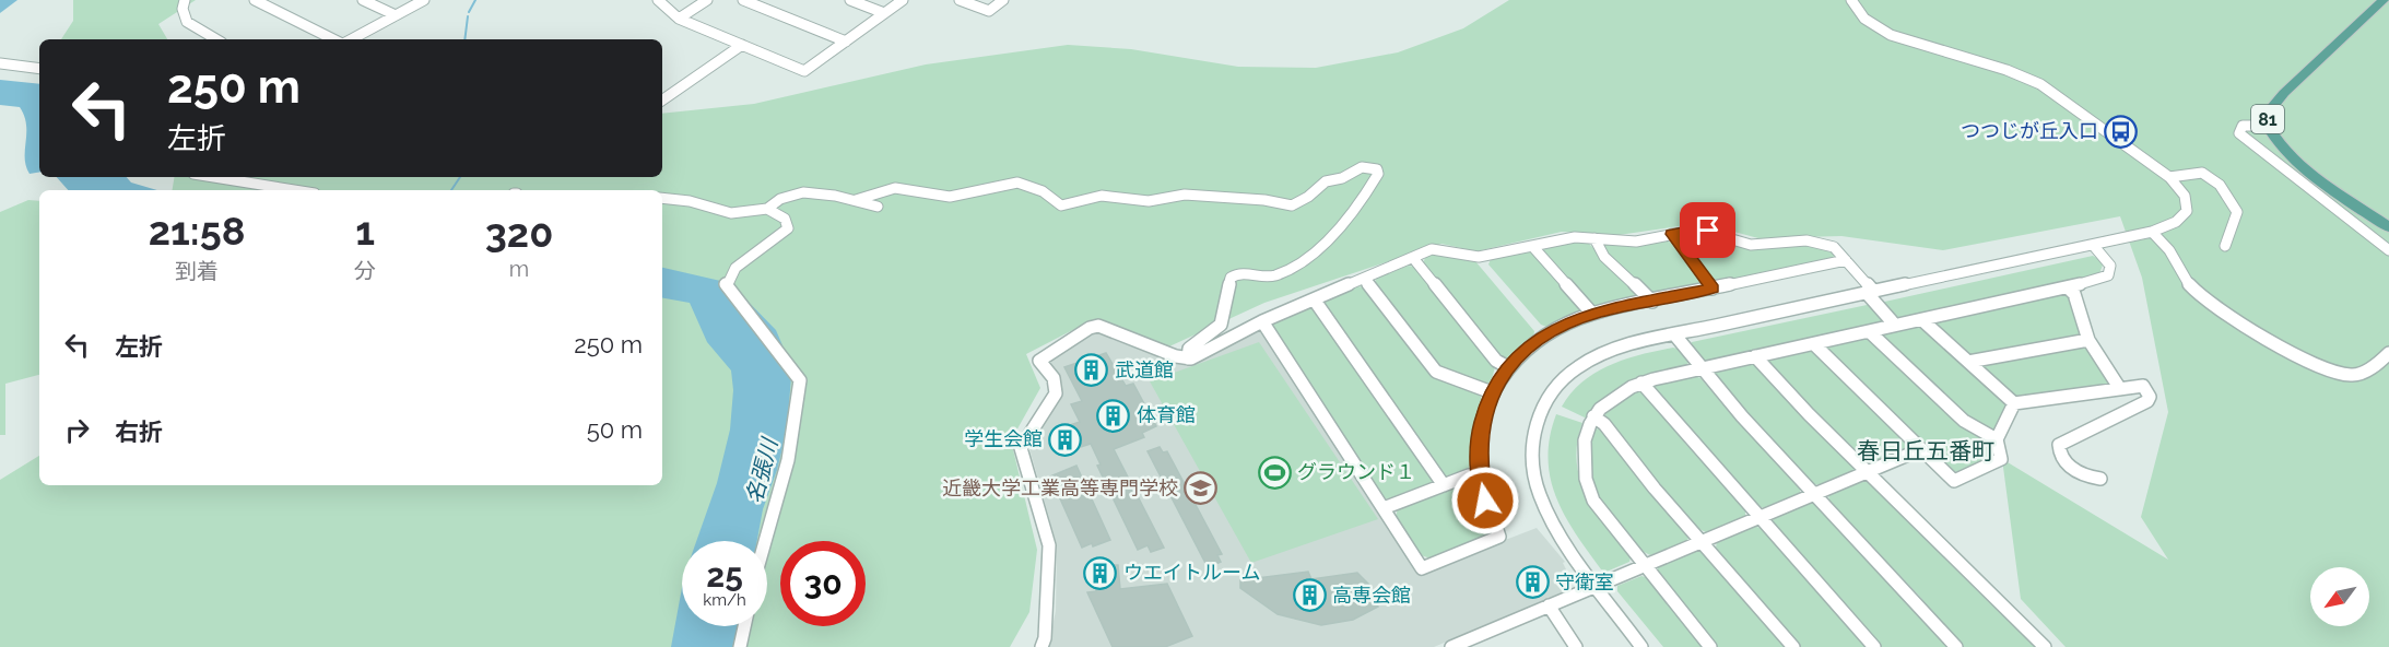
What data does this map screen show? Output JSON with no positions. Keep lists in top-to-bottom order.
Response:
{
  "streets": {
    "main road": ["81"]
  },
  "districts": ["春日丘五番町"],
  "water": ["名張川"],
  "places": {
    "bus stop": ["つつじが丘入口"],
    "building": [
      "武道館",
      "体育館",
      "学生会館",
      "ウエイトルーム",
      "守衛室",
      "高専会館"
    ],
    "sports": ["グラウンド１"],
    "school or university": ["近畿大学工業高等専門学校"]
  },
  "north": "bottom left",
  "page": {
    "turn": ["250 m", "左折"],
    "eta": [
      "21:58",
      "到着",
      "1",
      "分",
      "320",
      "m"
    ],
    "list": [
      {
        "name": "左折",
        "value": "250 m"
      },
      {
        "name": "右折",
        "value": "50 m"
      }
    ],
    "speed": "25 km/h",
    "limit": "30"
  }
}
